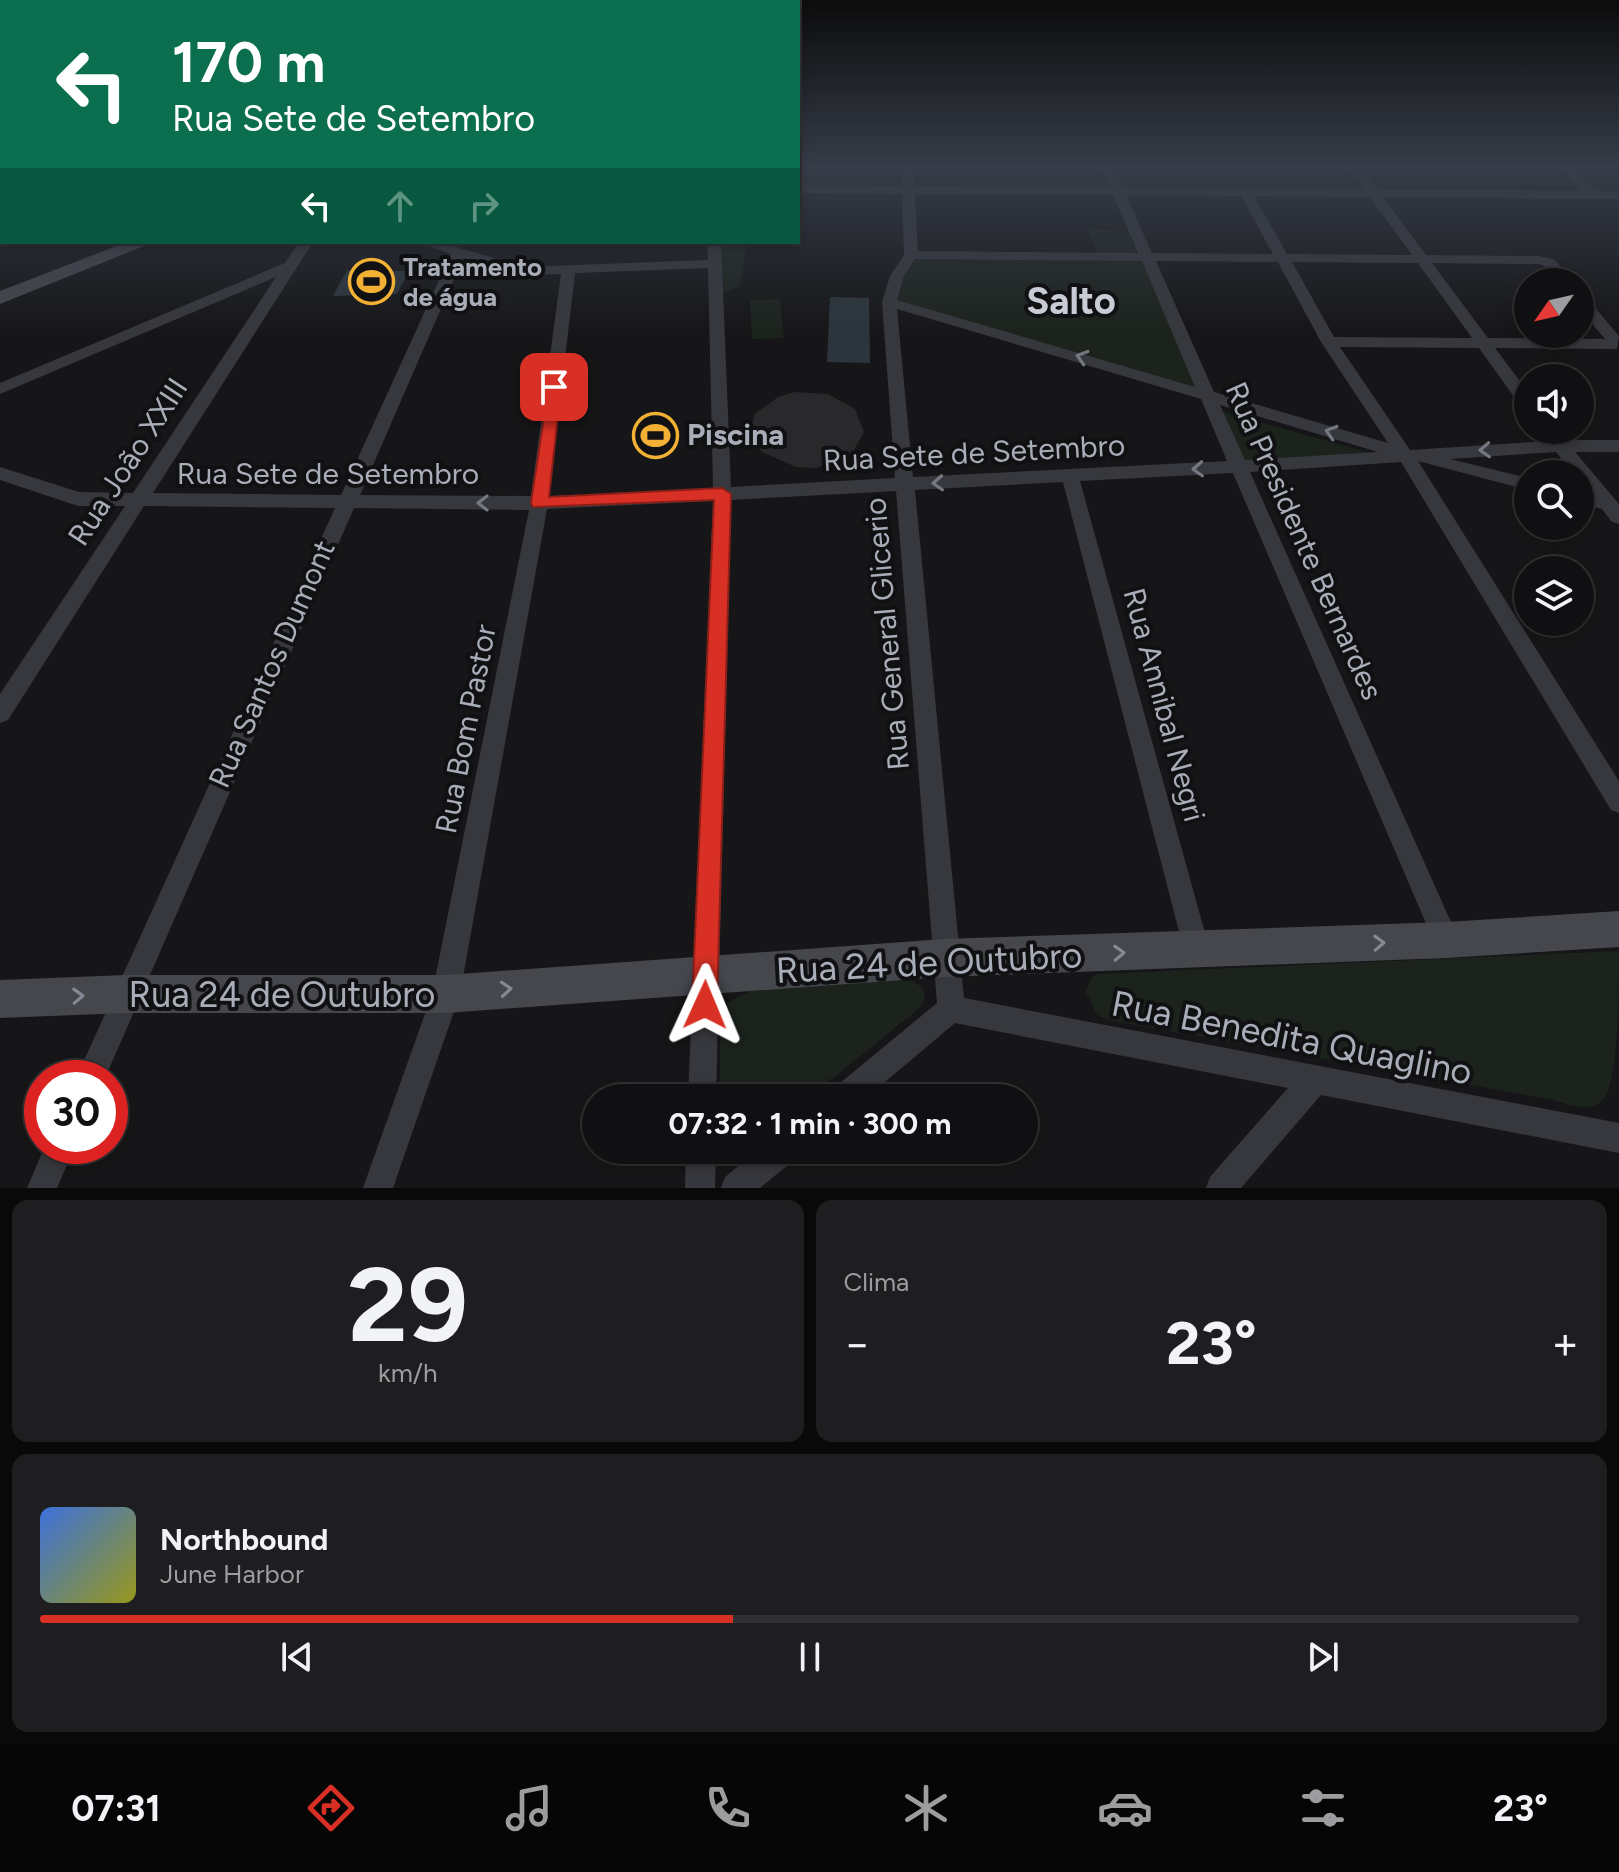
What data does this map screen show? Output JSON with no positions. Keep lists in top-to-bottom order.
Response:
{
  "streets": {
    "street": [
      "Rua Sete de Setembro",
      "Rua João XXIII",
      "Rua Presidente Bernardes",
      "Rua General Glicerio",
      "Rua Santos Dumont",
      "Rua Annibal Negri",
      "Rua Bom Pastor",
      "Rua 24 de Outubro",
      "Rua Benedita Quaglino"
    ]
  },
  "crossings": [
    ["Rua Sete de Setembro", "Rua João XXIII"],
    ["Rua Sete de Setembro", "Rua Presidente Bernardes"],
    ["Rua Sete de Setembro", "Rua General Glicerio"],
    ["Rua Sete de Setembro", "Rua Santos Dumont"],
    ["Rua Sete de Setembro", "Rua Annibal Negri"],
    ["Rua Sete de Setembro", "Rua Bom Pastor"],
    ["Rua Presidente Bernardes", "Rua 24 de Outubro"],
    ["Rua General Glicerio", "Rua 24 de Outubro"],
    ["Rua General Glicerio", "Rua Benedita Quaglino"],
    ["Rua Santos Dumont", "Rua 24 de Outubro"],
    ["Rua Annibal Negri", "Rua 24 de Outubro"],
    ["Rua Bom Pastor", "Rua 24 de Outubro"]
  ],
  "one_way": ["Rua 24 de Outubro"],
  "districts": ["Salto"],
  "places": {
    "sports": ["Tratamento de água", "Piscina"]
  },
  "north": "bottom left",
  "page": {
    "turn": ["170 m", "Rua Sete de Setembro"],
    "limit": "30",
    "trip": "07:32 · 1 min · 300 m",
    "tile": [
      ["29", "km/h"],
      "Clima"
    ],
    "heat": ["−", "23°", "+"],
    "song": ["Northbound", "June Harbor"],
    "tabs": ["07:31", "23°"]
  }
}
